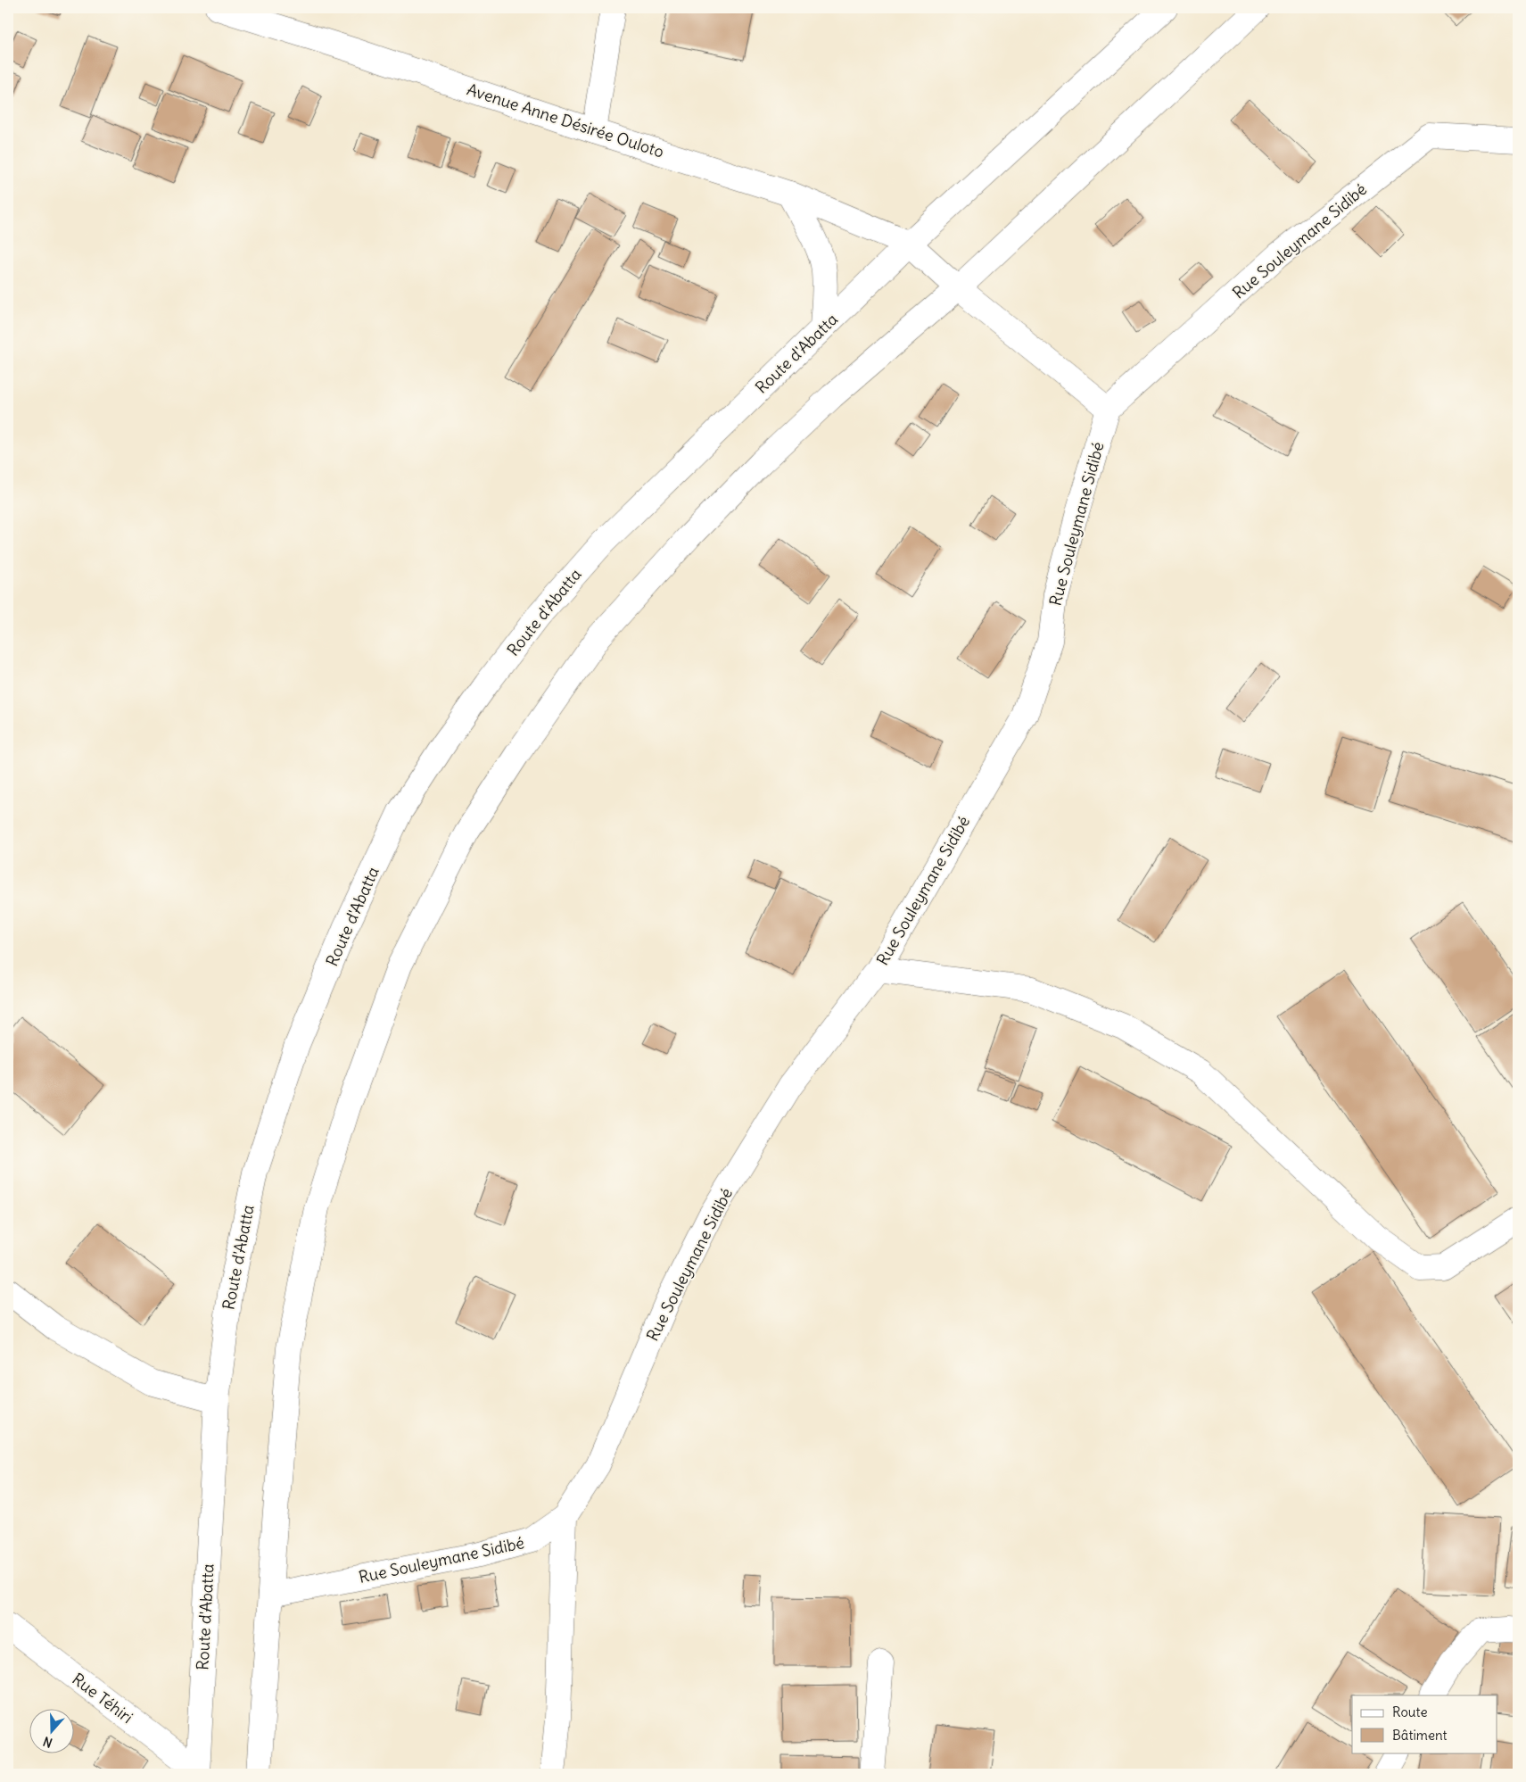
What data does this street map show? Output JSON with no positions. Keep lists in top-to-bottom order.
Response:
{
  "streets": {
    "street": [
      "Avenue Anne Désirée Ouloto",
      "Rue Souleymane Sidibé",
      "Route d'Abatta",
      "Rue Téhiri"
    ]
  },
  "crossings": [
    ["Avenue Anne Désirée Ouloto", "Rue Souleymane Sidibé"],
    ["Avenue Anne Désirée Ouloto", "Route d'Abatta"],
    ["Route d'Abatta", "Rue Téhiri"]
  ],
  "legend": ["Route", "Bâtiment"],
  "north": "bottom"
}
